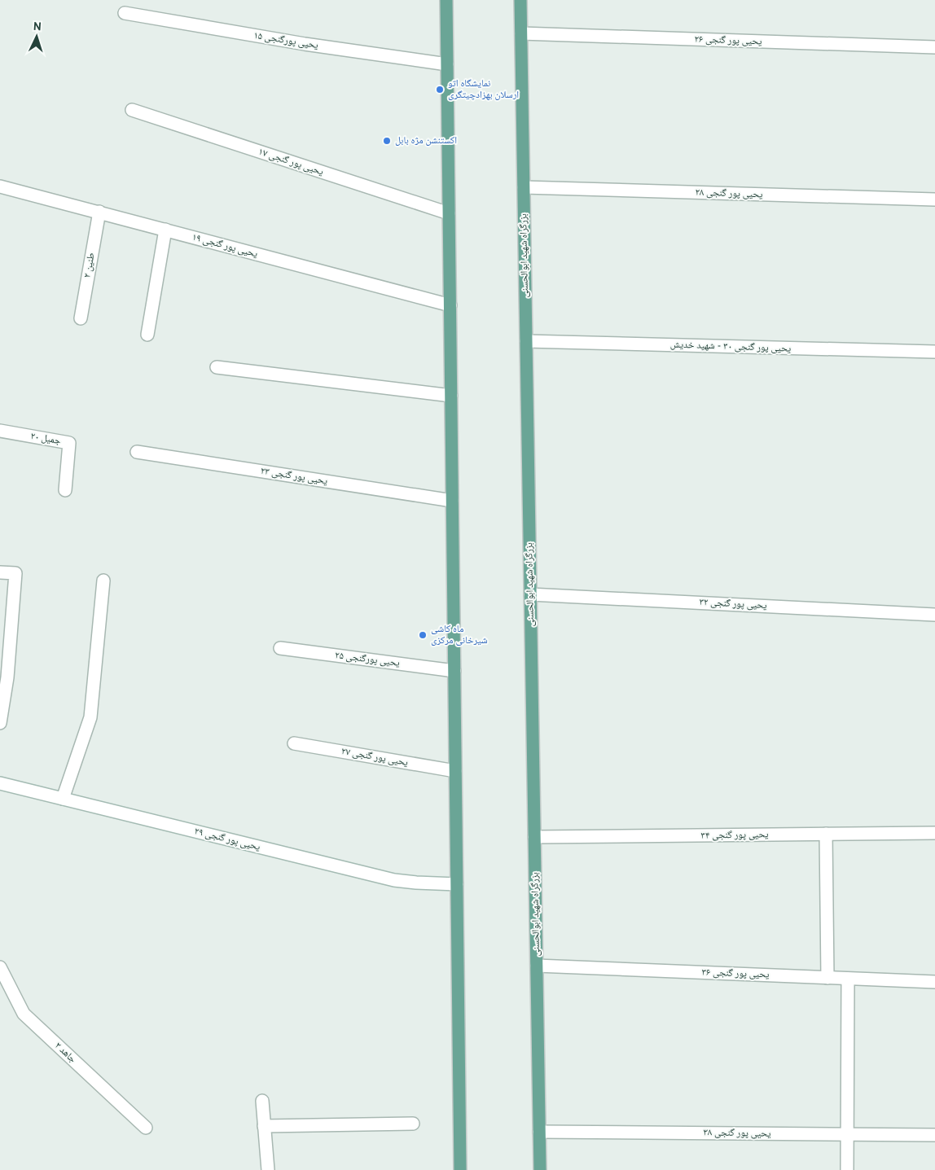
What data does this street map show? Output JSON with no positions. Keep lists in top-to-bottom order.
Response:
{
  "streets": {
    "main road": ["بزرگراه شهید ابوالحسنی"],
    "street": [
      "یحیی پورگنجی ۱۵",
      "یحیی پور گنجی ۲۶",
      "یحیی پور گنجی ۱۷",
      "یحیی پور گنجی ۲۸",
      "یحیی پور گنجی ۱۹",
      "طنین ۲",
      "یحیی پور گنجی ۳۰ - شهید خدیش",
      "جمیل ۲۰",
      "یحیی پور گنجی ۲۳",
      "یحیی پور گنجی ۳۲",
      "یحیی پورگنجی ۲۵",
      "یحیی پور گنجی ۲۷",
      "یحیی پور گنجی ۳۴",
      "یحیی پور گنجی ۲۹",
      "یحیی پور گنجی ۳۶",
      "جاهد ۲",
      "یحیی پور گنجی ۳۸"
    ]
  },
  "crossings": [
    ["یحیی پور گنجی ۲۶", "بزرگراه شهید ابوالحسنی"],
    ["یحیی پور گنجی ۲۸", "بزرگراه شهید ابوالحسنی"],
    ["یحیی پور گنجی ۱۹", "طنین ۲"],
    ["بزرگراه شهید ابوالحسنی", "یحیی پور گنجی ۳۰ - شهید خدیش"],
    ["بزرگراه شهید ابوالحسنی", "یحیی پور گنجی ۳۲"],
    ["بزرگراه شهید ابوالحسنی", "یحیی پور گنجی ۳۴"],
    ["بزرگراه شهید ابوالحسنی", "یحیی پور گنجی ۳۶"],
    ["بزرگراه شهید ابوالحسنی", "یحیی پور گنجی ۳۸"]
  ],
  "places": ["نمایشگاه اتو ارسلان بهزادچیتگری", "اکستنشن مژه بابل", "ماه کاشی شیرخانی مرکزی"],
  "north": "top"
}
